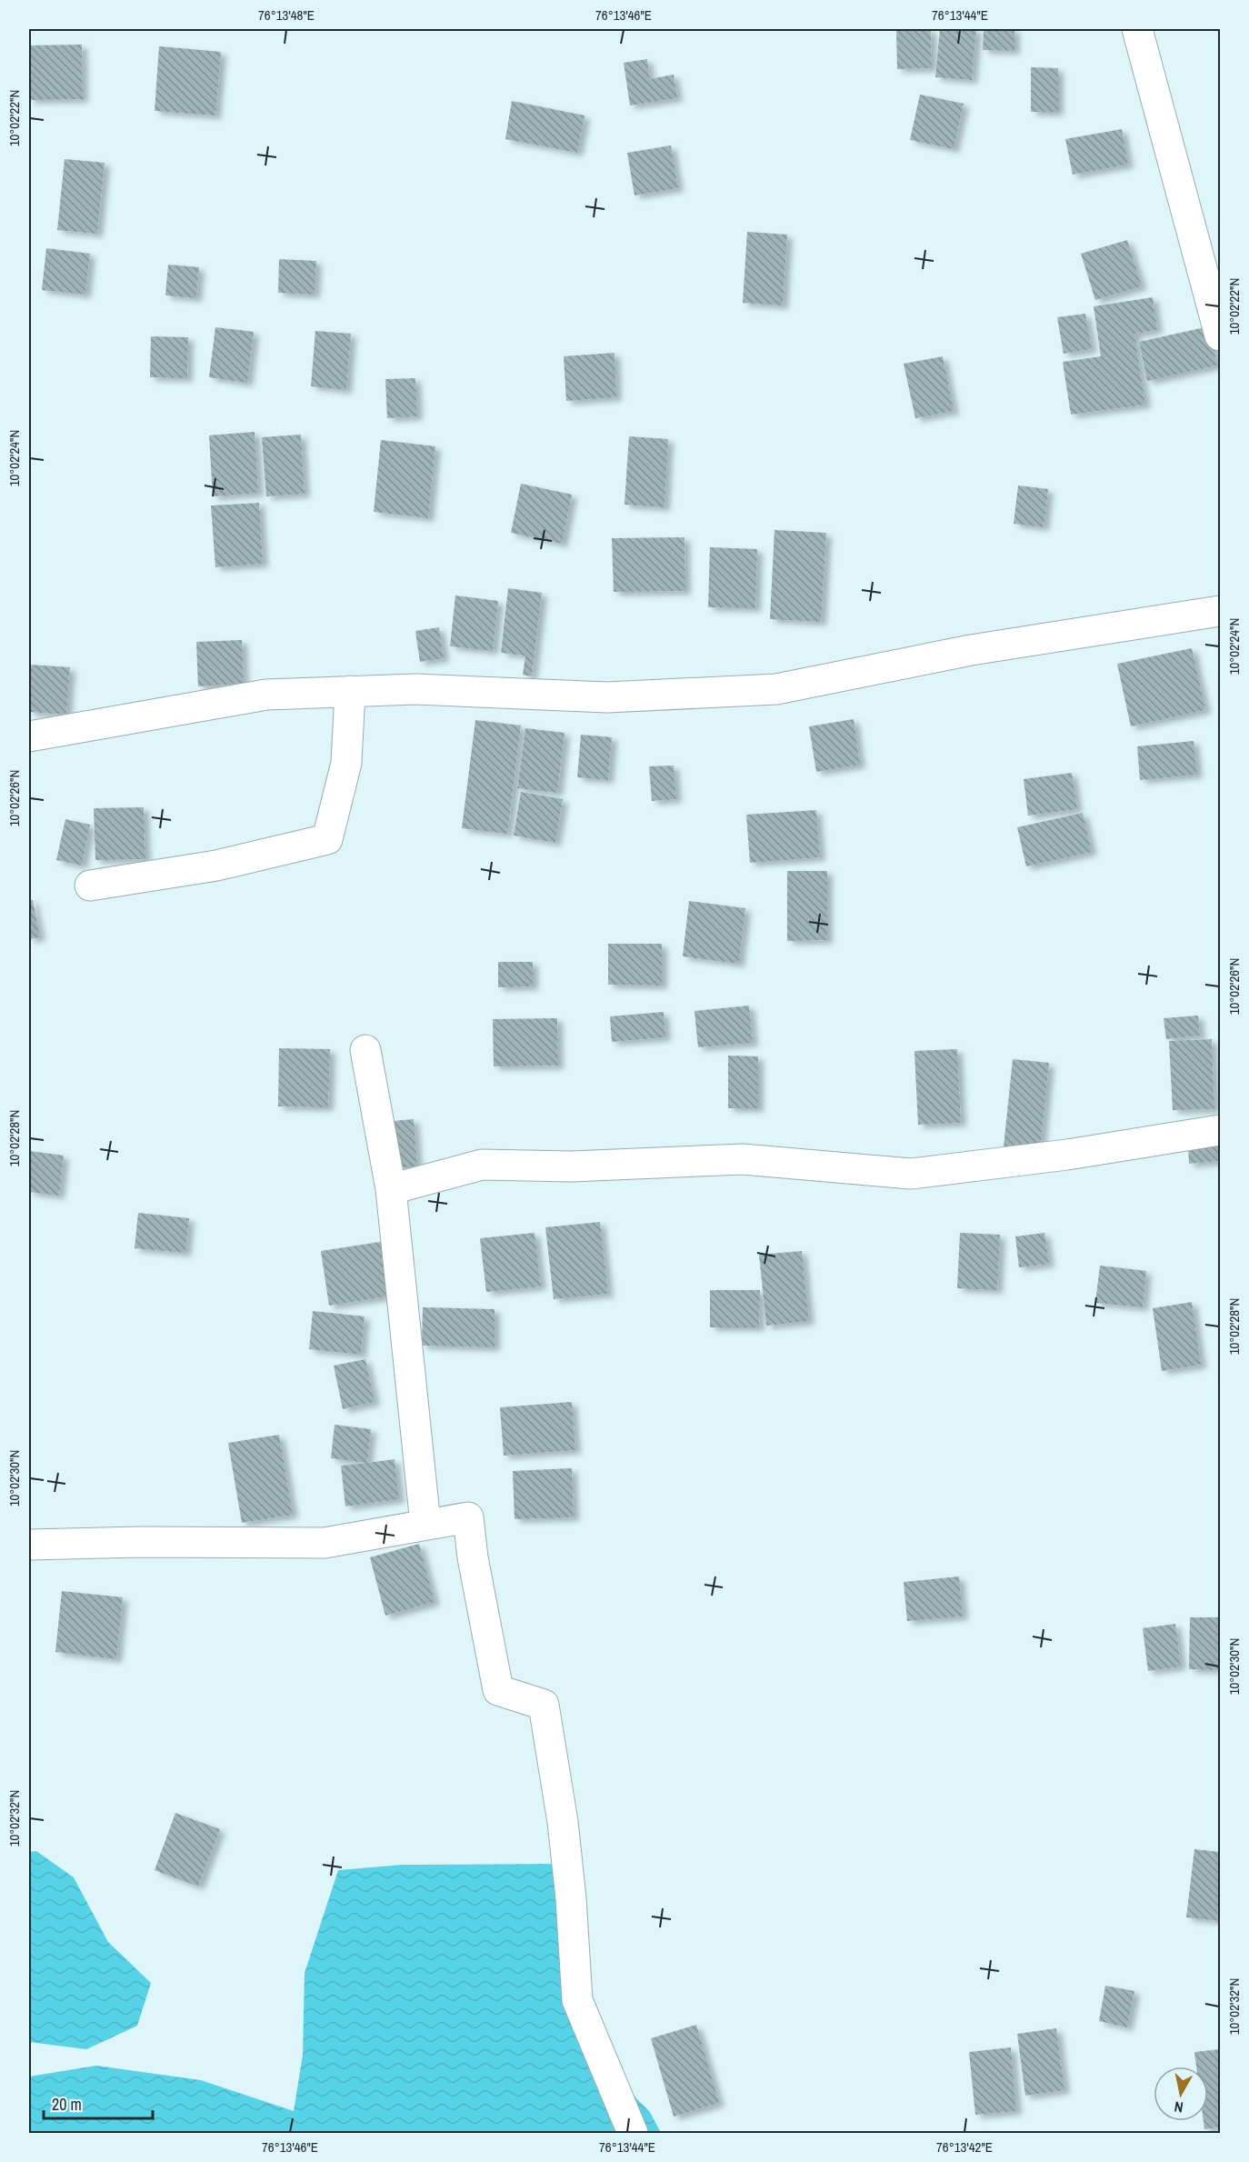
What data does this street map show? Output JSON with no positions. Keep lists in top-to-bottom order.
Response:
{
  "scale_bar": "20 m",
  "north": "bottom",
  "coordinates": [
    "76°13'48\"E",
    "76°13'46\"E",
    "76°13'44\"E",
    "10°02'22\"N",
    "10°02'24\"N",
    "10°02'26\"N",
    "10°02'28\"N",
    "10°02'30\"N",
    "10°02'32\"N",
    "76°13'42\"E"
  ]
}
